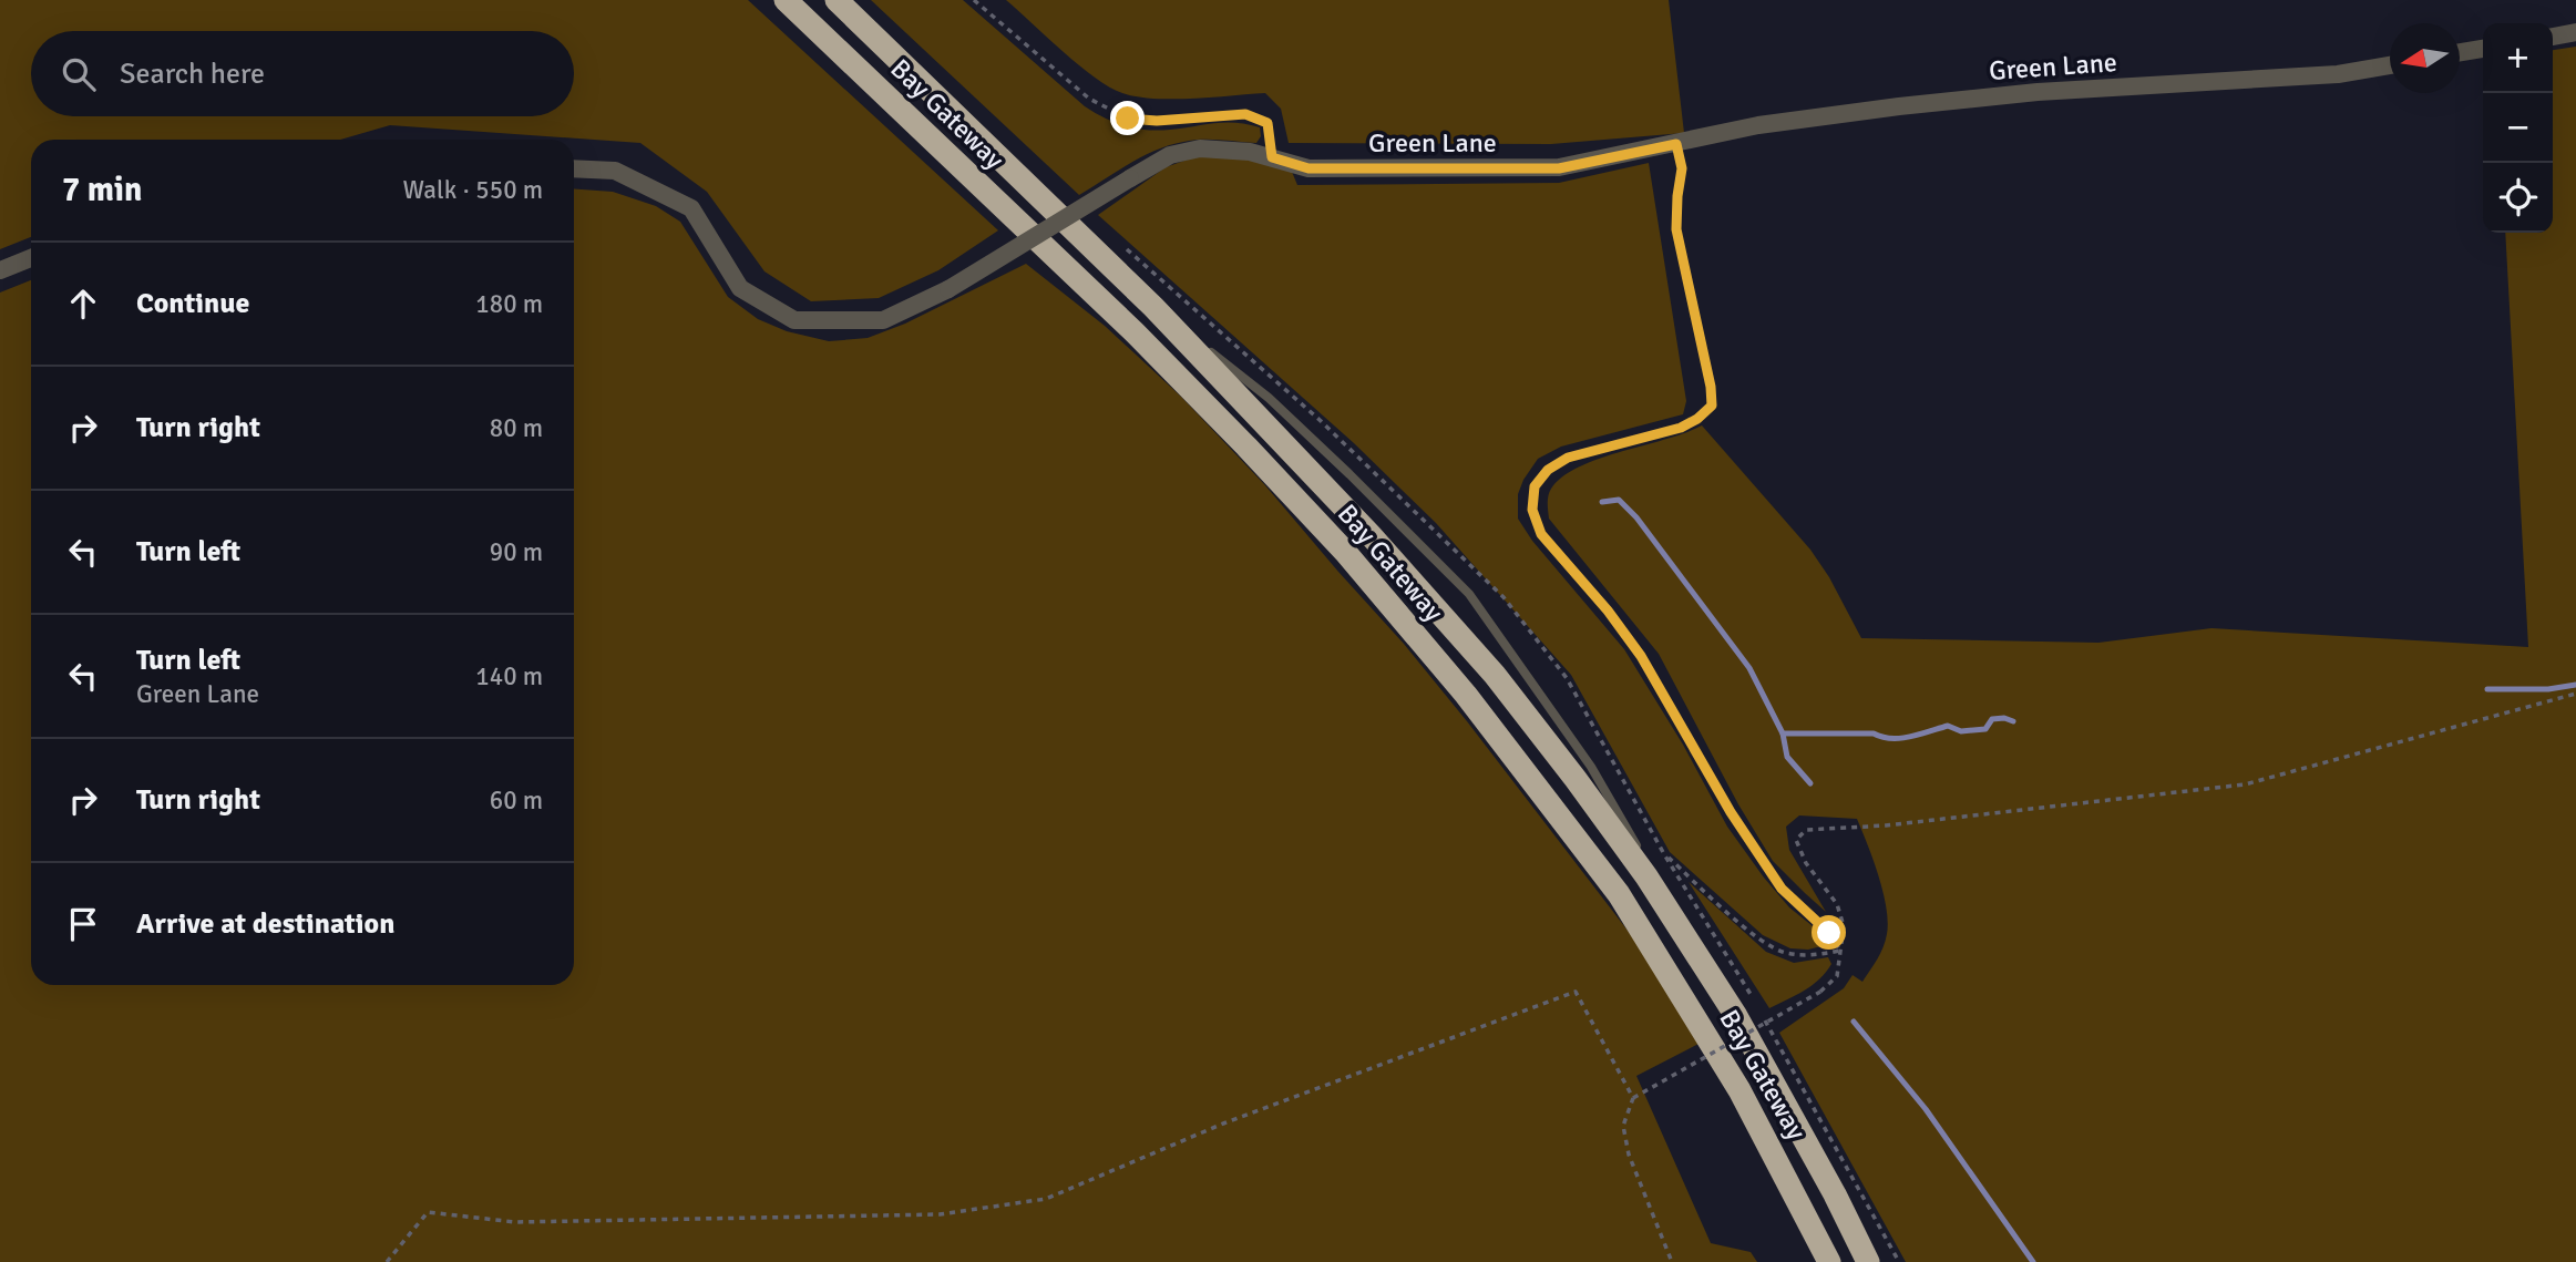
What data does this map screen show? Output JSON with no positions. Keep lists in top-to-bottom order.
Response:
{
  "streets": {
    "highway": ["Bay Gateway"],
    "street": ["Green Lane"]
  },
  "north": "left",
  "page": {
    "map_buttons": ["+", "−"],
    "search": "Search here",
    "heading": ["7 min", "Walk · 550 m"],
    "list": [
      ["Continue", "180 m"],
      ["Turn right", "80 m"],
      ["Turn left", "90 m"],
      ["Turn left", "Green Lane", "140 m"],
      ["Turn right", "60 m"],
      "Arrive at destination"
    ]
  }
}
